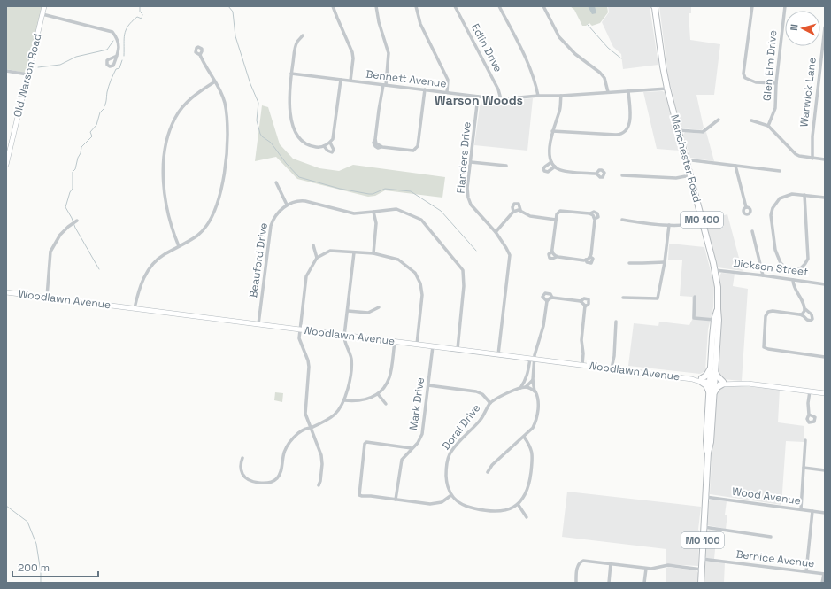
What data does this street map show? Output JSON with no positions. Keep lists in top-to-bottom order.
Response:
{
  "streets": {
    "main road": ["Manchester Road", "MO 100"],
    "street": [
      "Edlin Drive",
      "Glen Elm Drive",
      "Old Warson Road",
      "Bennett Avenue",
      "Warwick Lane",
      "Flanders Drive",
      "Beauford Drive",
      "Dickson Street",
      "Woodlawn Avenue",
      "Mark Drive",
      "Doral Drive",
      "Wood Avenue",
      "Bernice Avenue"
    ]
  },
  "crossings": [
    ["Edlin Drive", "Bennett Avenue"],
    ["Bennett Avenue", "Flanders Drive"],
    ["Bennett Avenue", "Manchester Road"],
    ["Flanders Drive", "Woodlawn Avenue"],
    ["Manchester Road", "Dickson Street"],
    ["Manchester Road", "Woodlawn Avenue"],
    ["Manchester Road", "Wood Avenue"],
    ["Manchester Road", "Bernice Avenue"],
    ["Beauford Drive", "Woodlawn Avenue"],
    ["Woodlawn Avenue", "Mark Drive"]
  ],
  "districts": ["Warson Woods"],
  "scale_bar": "200 m",
  "north": "left"
}
